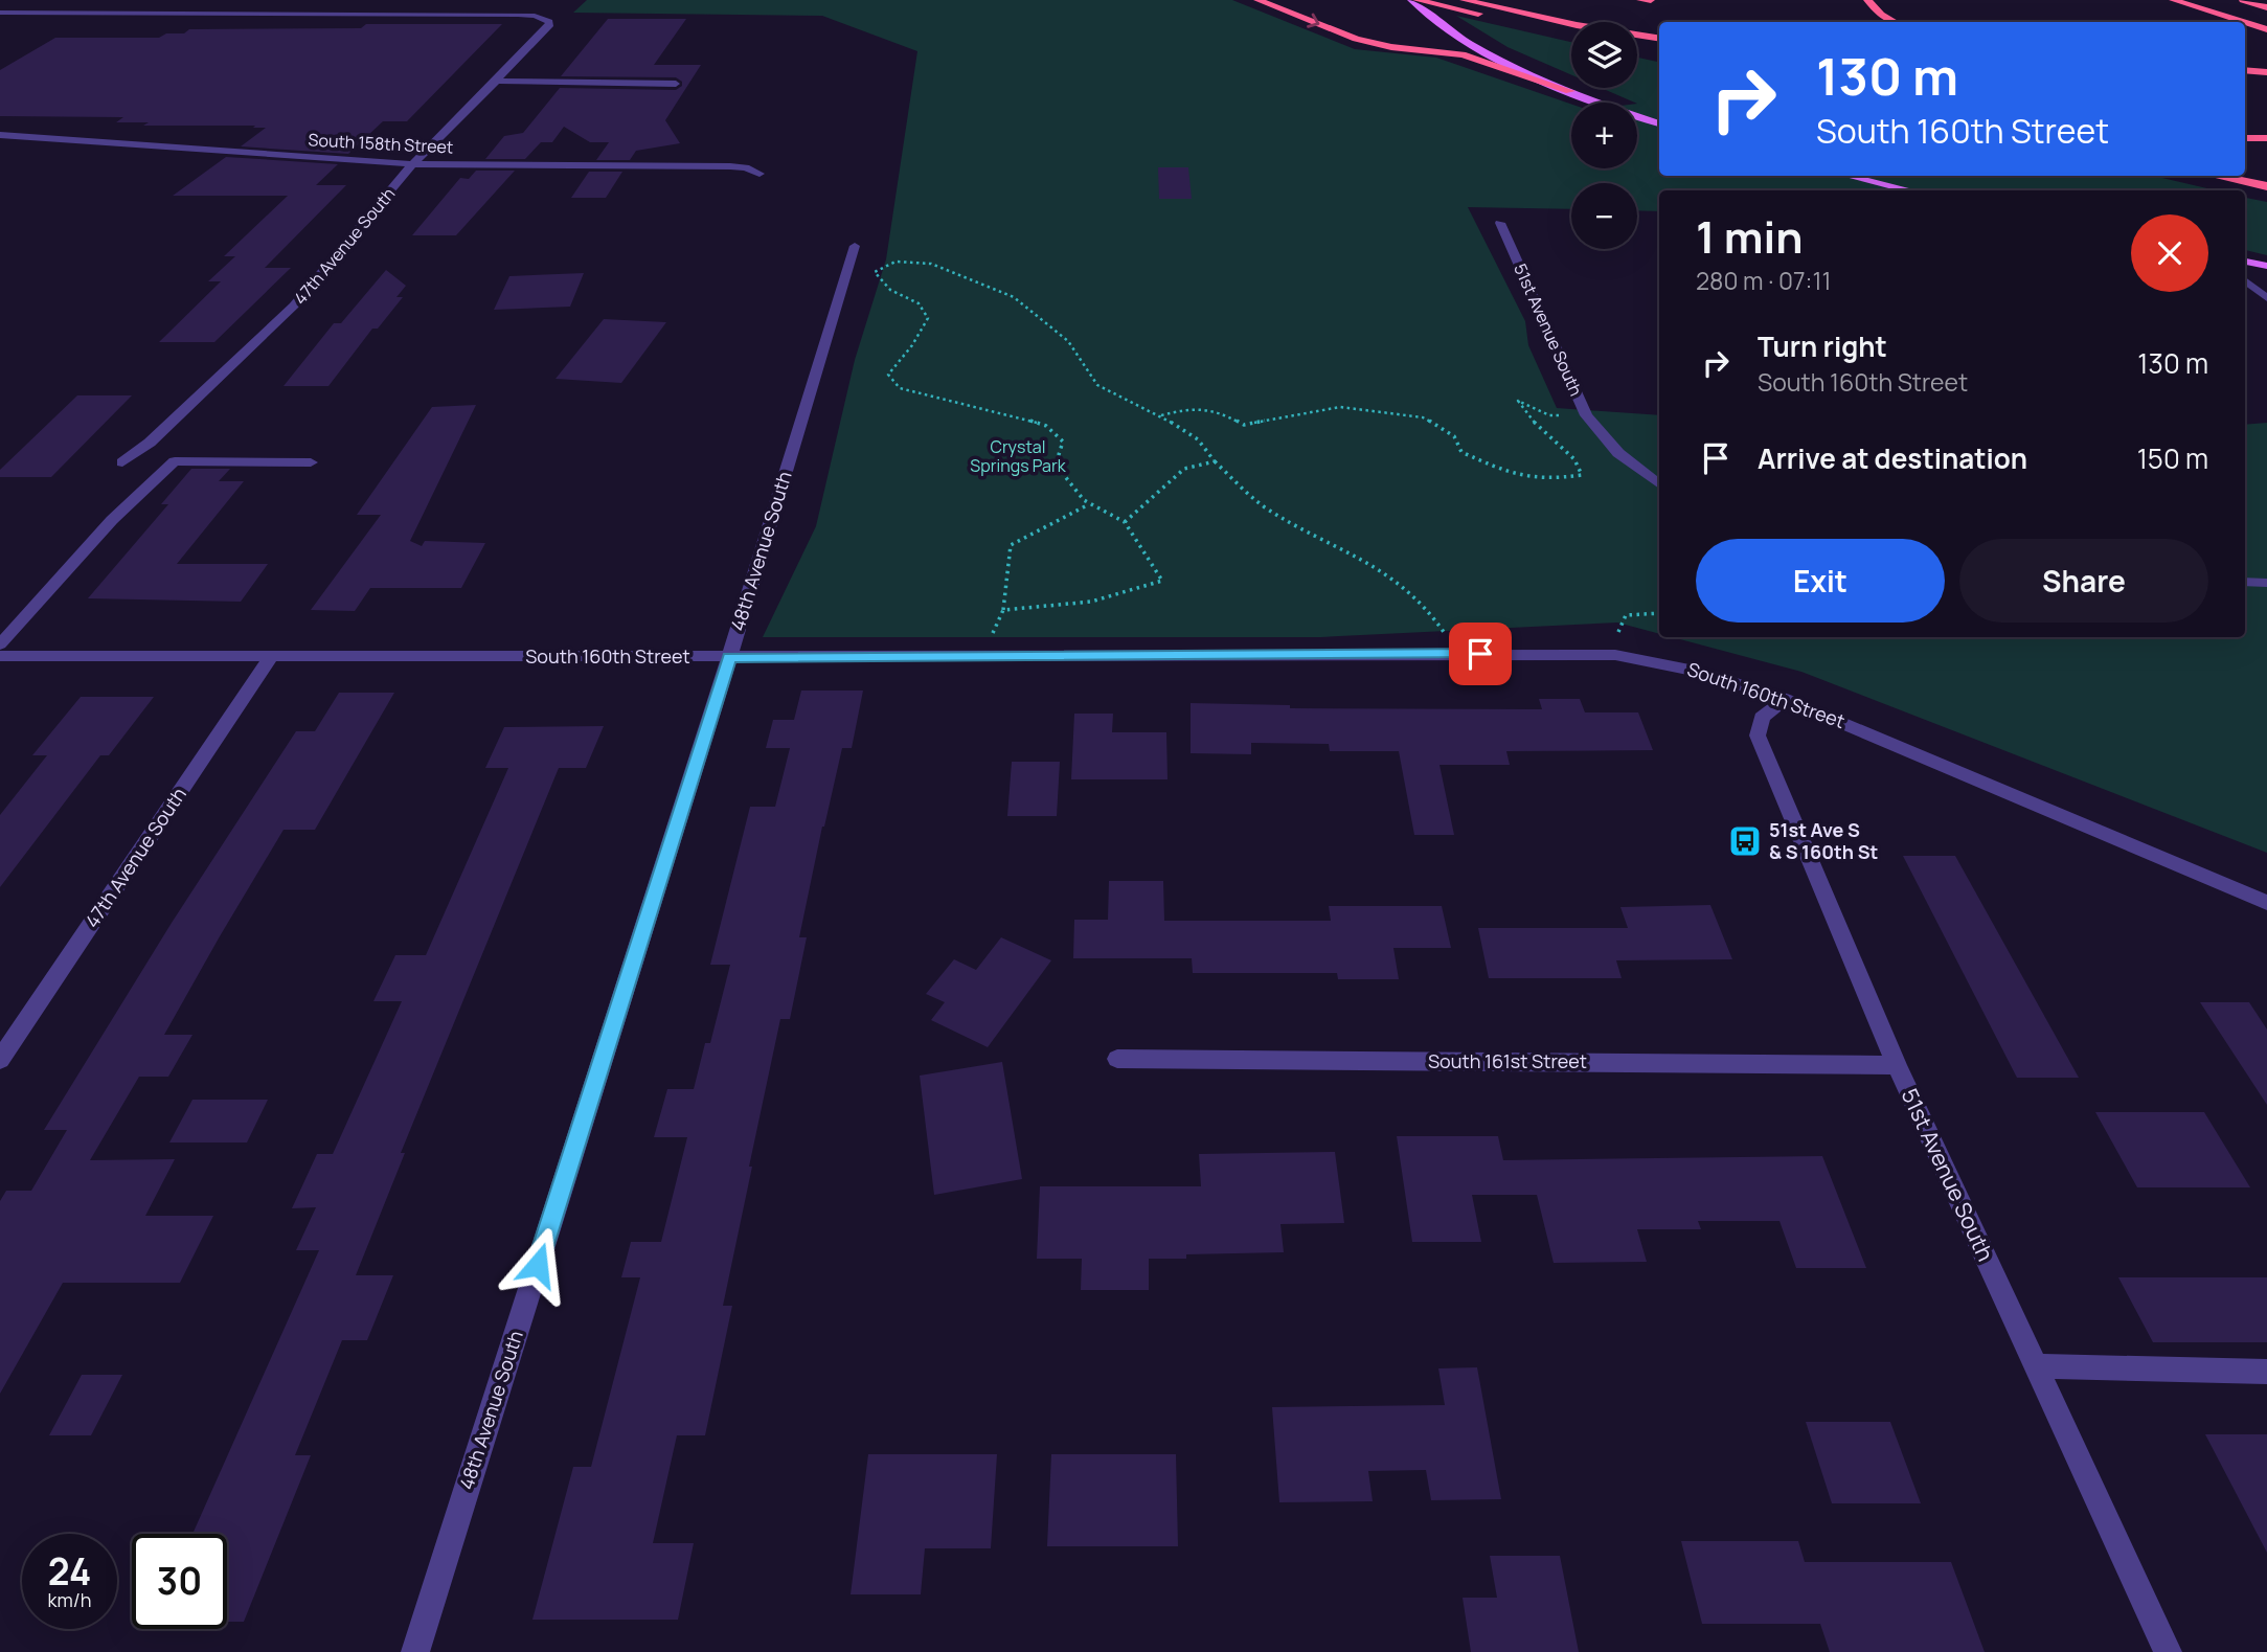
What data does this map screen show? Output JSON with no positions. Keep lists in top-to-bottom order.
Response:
{
  "streets": {
    "street": [
      "South 158th Street",
      "47th Avenue South",
      "51st Avenue South",
      "48th Avenue South",
      "South 160th Street",
      "South 161st Street"
    ]
  },
  "crossings": [
    ["South 158th Street", "47th Avenue South"],
    ["47th Avenue South", "South 160th Street"],
    ["51st Avenue South", "South 160th Street"],
    ["51st Avenue South", "South 161st Street"],
    ["48th Avenue South", "South 160th Street"]
  ],
  "parks": ["Crystal Springs Park"],
  "places": {
    "bus stop": ["51st Ave S & S 160th St"]
  },
  "page": {
    "map_buttons": ["+", "−"],
    "turn": ["130 m", "South 160th Street"],
    "heading": ["1 min", "280 m · 07:11"],
    "list": [
      {
        "name": "Turn right",
        "note": "South 160th Street",
        "value": "130 m"
      },
      {
        "name": "Arrive at destination",
        "value": "150 m"
      }
    ],
    "buttons": ["Exit", "Share"],
    "speed": "24 km/h",
    "limit": "30"
  }
}
